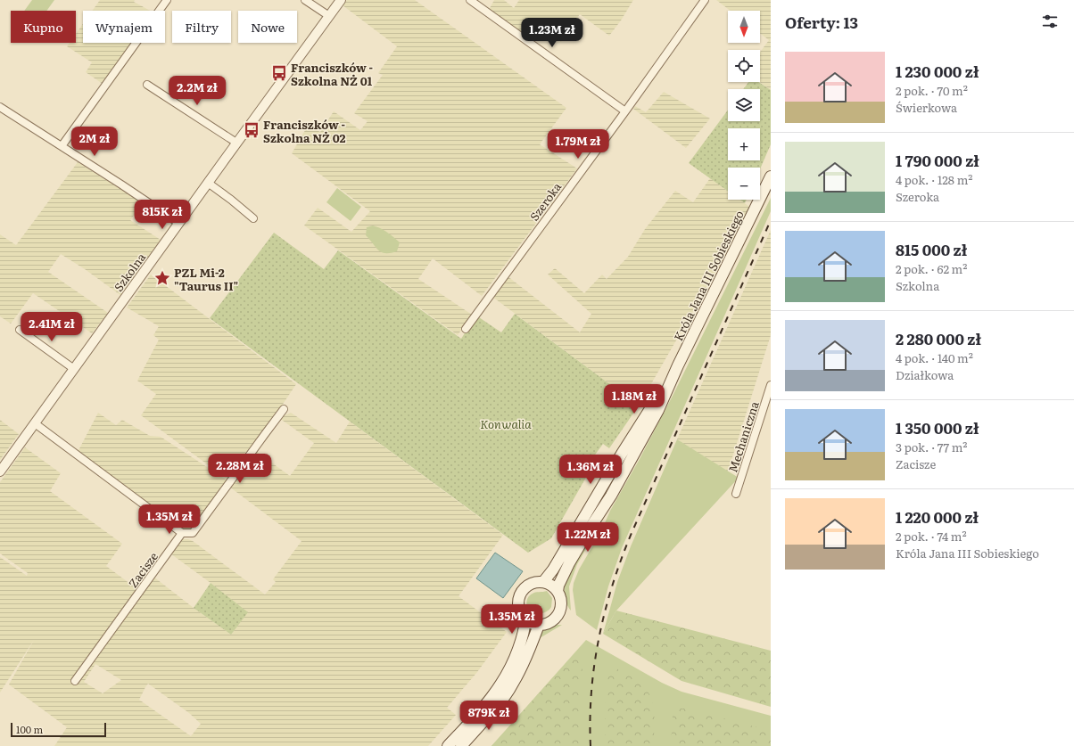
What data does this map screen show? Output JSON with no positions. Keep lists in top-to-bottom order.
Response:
{
  "streets": {
    "main road": ["Króla Jana III Sobieskiego"],
    "street": [
      "Szeroka",
      "Szkolna",
      "Mechaniczna",
      "Zacisze"
    ]
  },
  "parks": ["Konwalia"],
  "places": {
    "bus stop": ["Franciszków - Szkolna NŻ 01", "Franciszków - Szkolna NŻ 02"],
    "place": ["PZL Mi-2 \"Taurus II\""]
  },
  "scale_bar": "100 m",
  "north": "bottom",
  "page": {
    "heading": "Oferty: 13",
    "map_buttons": ["+", "−"],
    "chip": [
      "Kupno",
      "Wynajem",
      "Filtry",
      "Nowe"
    ],
    "price": [
      "1.23M zł",
      "2.2M zł",
      "2M zł",
      "1.79M zł",
      "815K zł",
      "2.41M zł",
      "1.18M zł",
      "2.28M zł",
      "1.36M zł",
      "1.35M zł",
      "1.22M zł",
      "1.35M zł",
      "879K zł"
    ],
    "list": [
      {
        "name": "1 230 000 zł",
        "note": "2 pok. · 70 m² · Świerkowa"
      },
      {
        "name": "1 790 000 zł",
        "note": "4 pok. · 128 m² · Szeroka"
      },
      {
        "name": "815 000 zł",
        "note": "2 pok. · 62 m² · Szkolna"
      },
      {
        "name": "2 280 000 zł",
        "note": "4 pok. · 140 m² · Działkowa"
      },
      {
        "name": "1 350 000 zł",
        "note": "3 pok. · 77 m² · Zacisze"
      },
      {
        "name": "1 220 000 zł",
        "note": "2 pok. · 74 m² · Króla Jana III Sobieskiego"
      }
    ],
    "scale": "100 m"
  }
}
